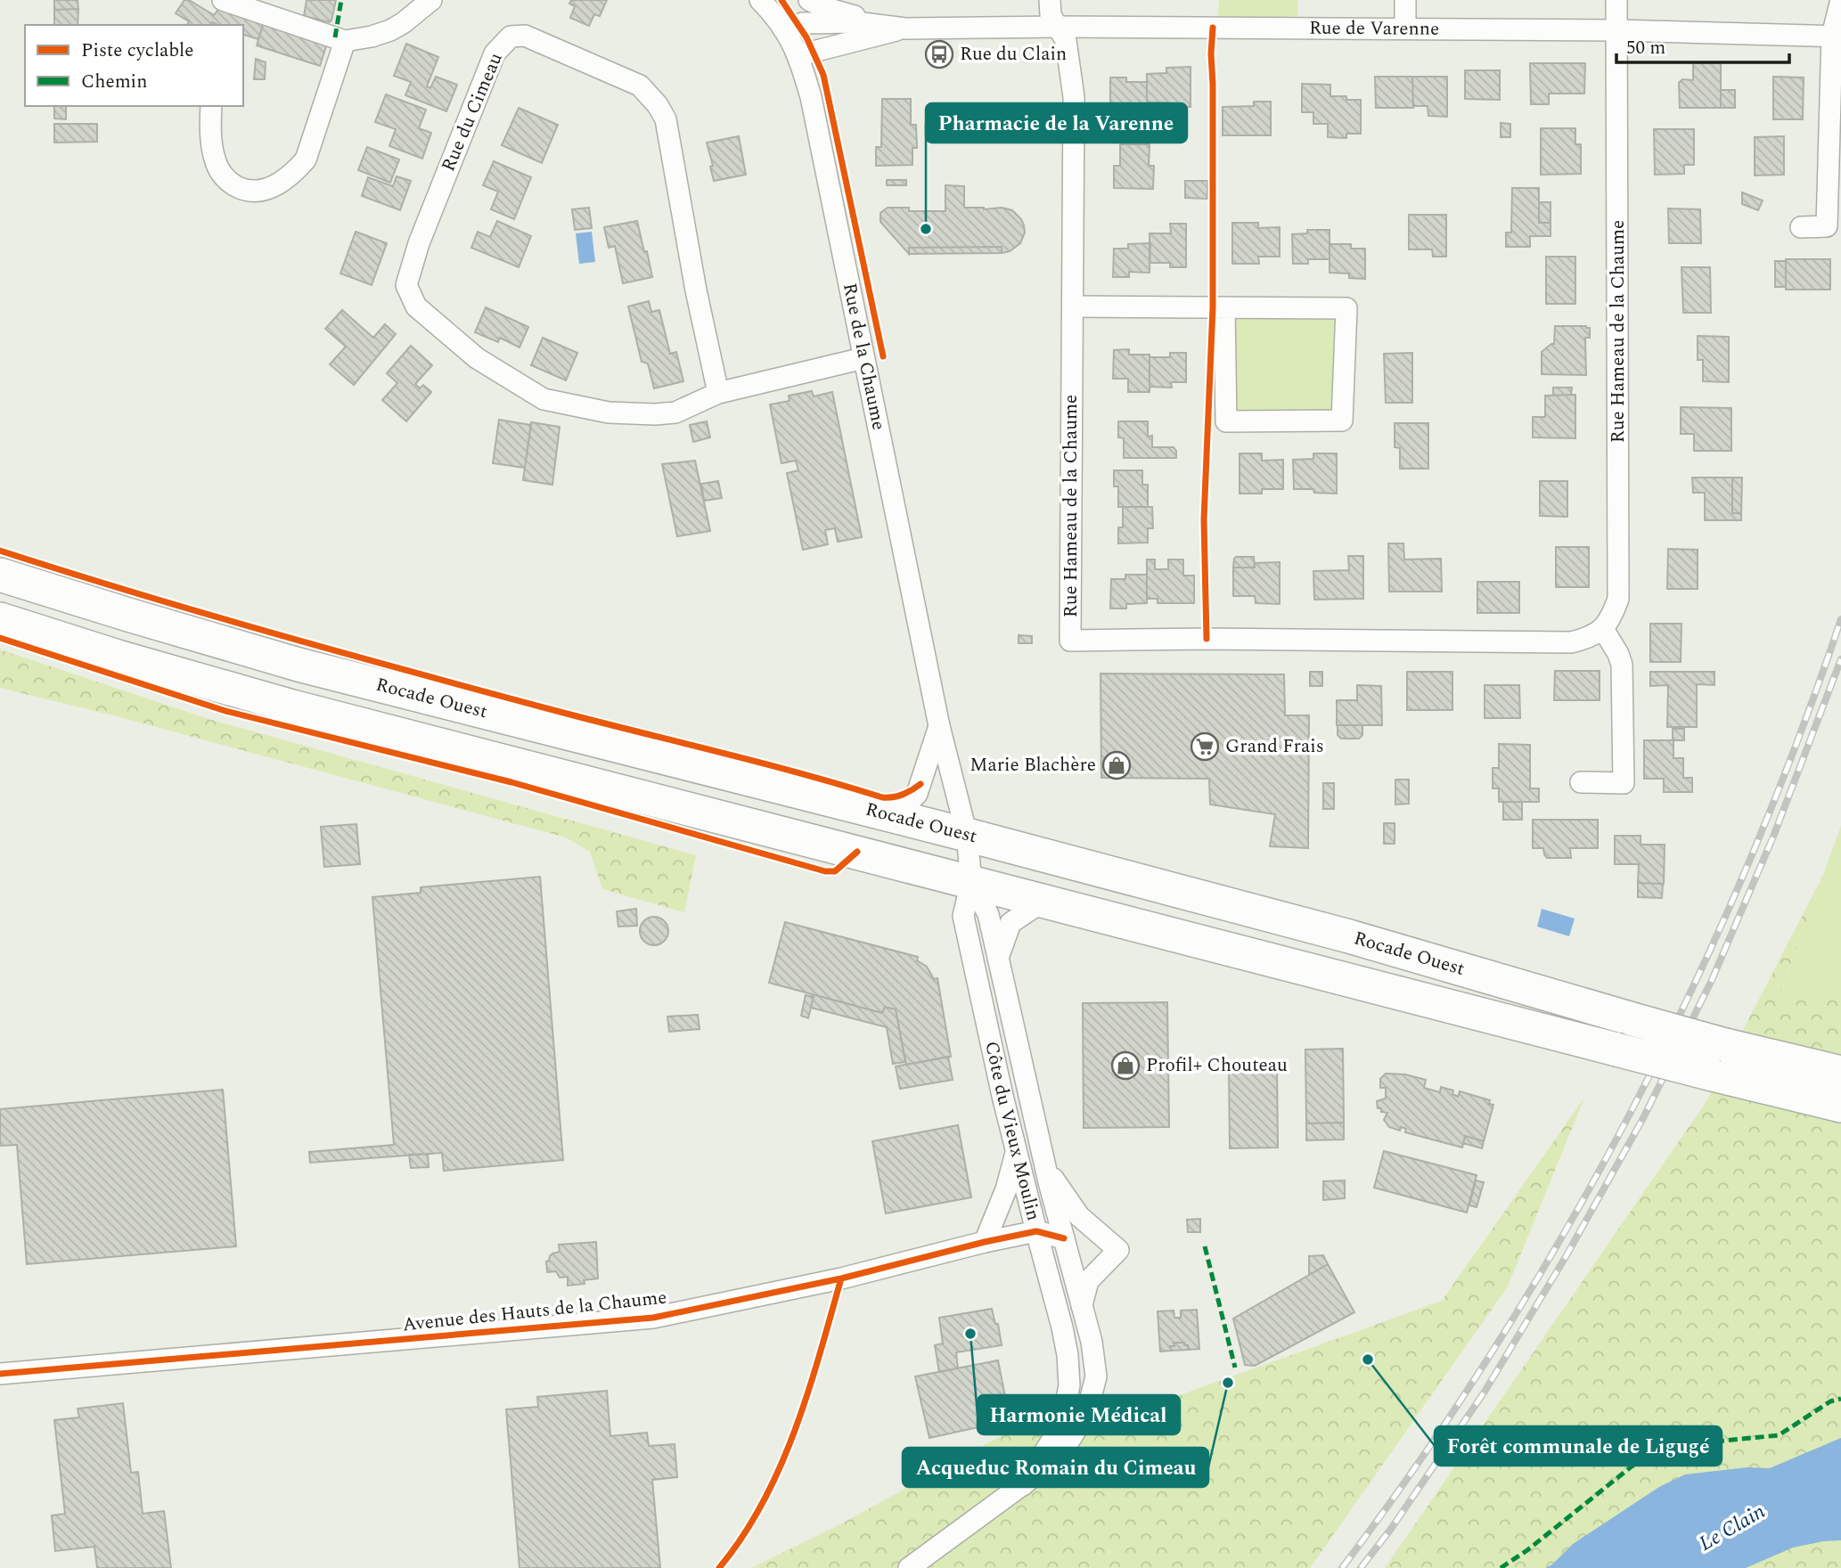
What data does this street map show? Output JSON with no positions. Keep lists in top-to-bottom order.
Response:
{
  "streets": {
    "main road": ["Rocade Ouest"],
    "street": [
      "Rue de Varenne",
      "Rue du Cimeau",
      "Rue Hameau de la Chaume",
      "Rue de la Chaume",
      "Côte du Vieux Moulin",
      "Avenue des Hauts de la Chaume"
    ]
  },
  "crossings": [
    ["Rue de Varenne", "Rue Hameau de la Chaume"],
    ["Rue de Varenne", "Rue de la Chaume"],
    ["Rue du Cimeau", "Rue de la Chaume"],
    ["Rue de la Chaume", "Rocade Ouest"],
    ["Rue de la Chaume", "Côte du Vieux Moulin"],
    ["Rocade Ouest", "Côte du Vieux Moulin"],
    ["Côte du Vieux Moulin", "Avenue des Hauts de la Chaume"]
  ],
  "water": ["Le Clain"],
  "places": {
    "bus stop": ["Rue du Clain"],
    "other": [
      "Pharmacie de la Varenne",
      "Harmonie Médical",
      "Forêt communale de Ligugé",
      "Acqueduc Romain du Cimeau"
    ],
    "supermarket": ["Grand Frais"],
    "shop": ["Marie Blachère", "Profil+ Chouteau"]
  },
  "legend": ["Piste cyclable", "Chemin"],
  "scale_bar": "50 m"
}
